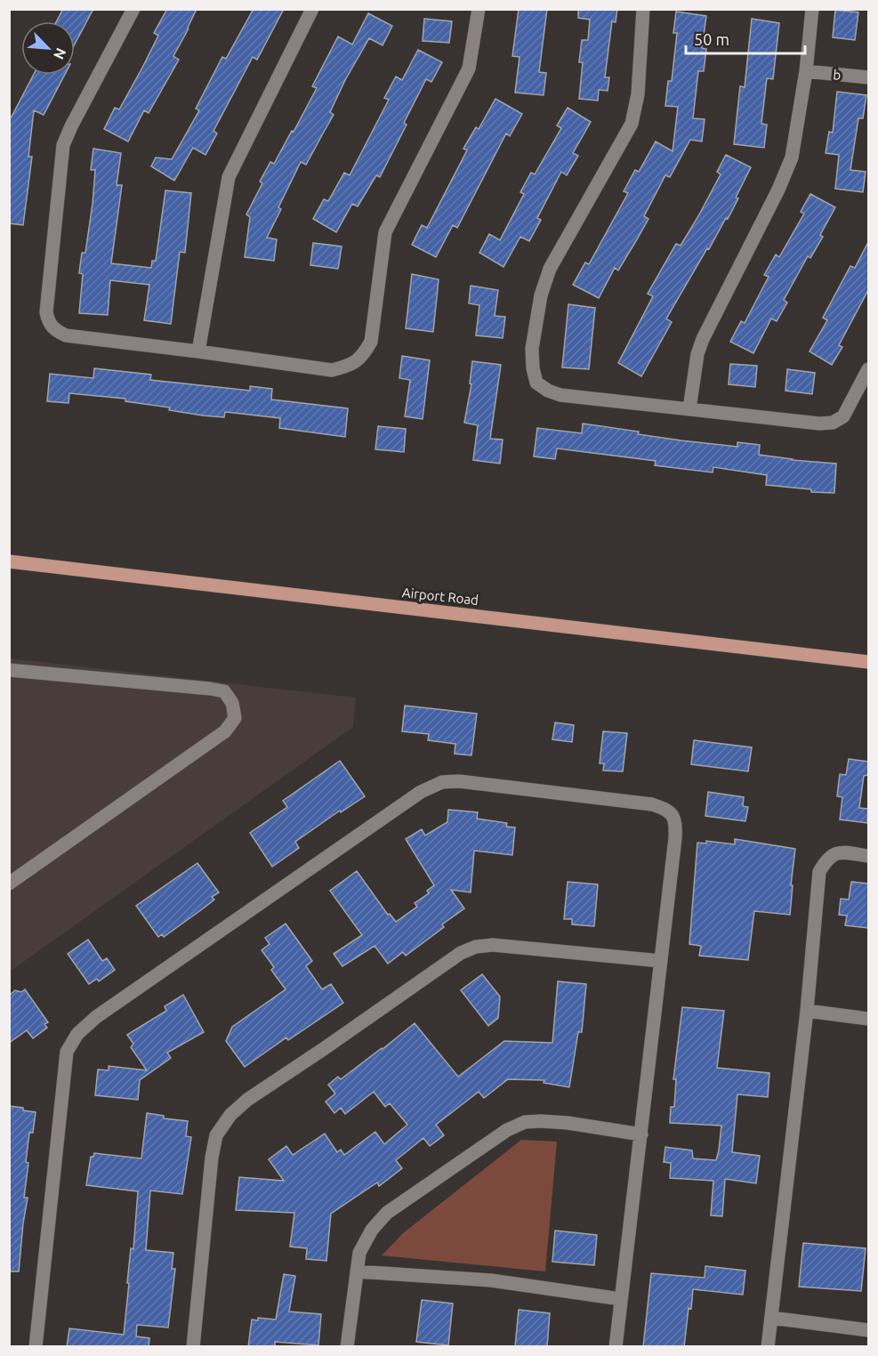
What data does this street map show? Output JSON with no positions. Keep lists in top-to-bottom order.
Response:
{
  "streets": {
    "main road": ["Airport Road"],
    "street": ["b"]
  },
  "scale_bar": "50 m",
  "north": "bottom right"
}
